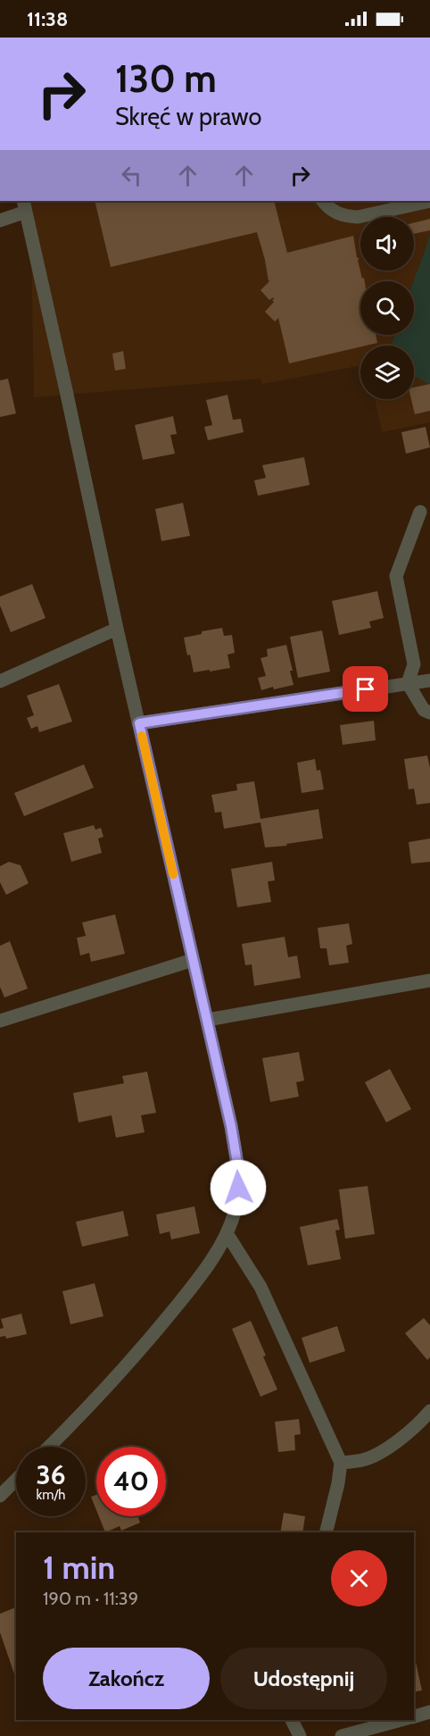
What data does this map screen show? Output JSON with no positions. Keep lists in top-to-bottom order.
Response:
{
  "page": {
    "status": "11:38",
    "turn": ["130 m", "Skręć w prawo"],
    "speed": "36 km/h",
    "limit": "40",
    "heading": ["1 min", "190 m · 11:39"],
    "buttons": ["Zakończ", "Udostępnij"]
  }
}
